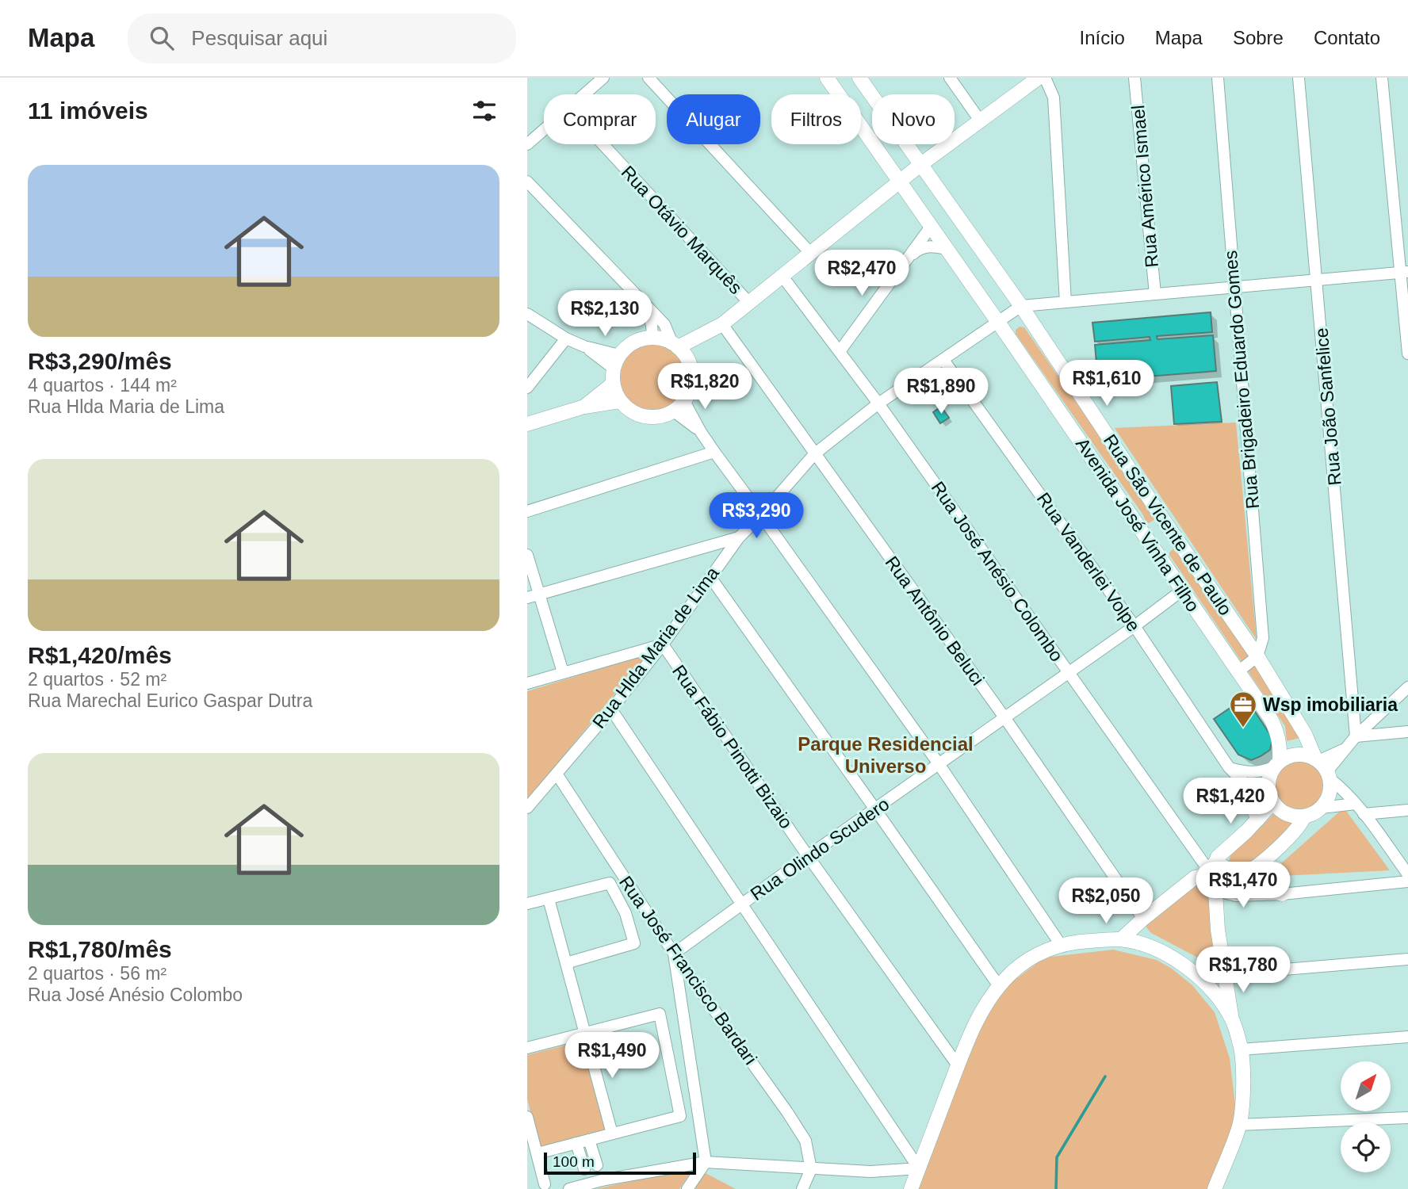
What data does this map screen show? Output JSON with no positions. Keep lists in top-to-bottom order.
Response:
{
  "streets": {
    "street": [
      "Rua Américo Ismael",
      "Rua Otávio Marquês",
      "Rua Brigadeiro Eduardo Gomes",
      "Rua João Sanfelice",
      "Avenida José Vinha Filho",
      "Rua São Vicente de Paulo",
      "Rua Vanderlei Volpe",
      "Rua José Anésio Colombo",
      "Rua Antônio Beluci",
      "Rua Hlda Maria de Lima",
      "Rua Fábio Pinotti Bizaio",
      "Rua Olindo Scudero",
      "Rua José Francisco Bardari"
    ]
  },
  "crossings": [
    ["Rua Brigadeiro Eduardo Gomes", "Rua São Vicente de Paulo"],
    ["Avenida José Vinha Filho", "Rua São Vicente de Paulo"],
    ["Avenida José Vinha Filho", "Rua Vanderlei Volpe"],
    ["Avenida José Vinha Filho", "Rua Hlda Maria de Lima"],
    ["Avenida José Vinha Filho", "Rua Olindo Scudero"],
    ["Rua São Vicente de Paulo", "Rua Vanderlei Volpe"],
    ["Rua São Vicente de Paulo", "Rua Hlda Maria de Lima"],
    ["Rua Vanderlei Volpe", "Rua Hlda Maria de Lima"],
    ["Rua Vanderlei Volpe", "Rua Olindo Scudero"],
    ["Rua José Anésio Colombo", "Rua Hlda Maria de Lima"],
    ["Rua José Anésio Colombo", "Rua Olindo Scudero"],
    ["Rua Antônio Beluci", "Rua Hlda Maria de Lima"],
    ["Rua Antônio Beluci", "Rua Olindo Scudero"],
    ["Rua Hlda Maria de Lima", "Rua Fábio Pinotti Bizaio"],
    ["Rua Hlda Maria de Lima", "Rua José Francisco Bardari"],
    ["Rua Fábio Pinotti Bizaio", "Rua Olindo Scudero"],
    ["Rua Olindo Scudero", "Rua José Francisco Bardari"]
  ],
  "districts": ["Parque Residencial Universo"],
  "places": {
    "office": ["Wsp imobiliaria"]
  },
  "scale_bar": "100 m",
  "north": "top right",
  "page": {
    "header": "Mapa",
    "search": "Pesquisar aqui",
    "nav": [
      "Início",
      "Mapa",
      "Sobre",
      "Contato"
    ],
    "heading": "11 imóveis",
    "chip": [
      "Comprar",
      "Alugar",
      "Filtros",
      "Novo"
    ],
    "list": [
      {
        "name": "R$3,290/mês",
        "note": "4 quartos · 144 m² · Rua Hlda Maria de Lima"
      },
      {
        "name": "R$1,420/mês",
        "note": "2 quartos · 52 m² · Rua Marechal Eurico Gaspar Dutra"
      },
      {
        "name": "R$1,780/mês",
        "note": "2 quartos · 56 m² · Rua José Anésio Colombo"
      }
    ],
    "price": [
      "R$2,470",
      "R$2,130",
      "R$1,610",
      "R$1,820",
      "R$1,890",
      "R$3,290",
      "R$1,420",
      "R$1,470",
      "R$2,050",
      "R$1,780",
      "R$1,490"
    ],
    "scale": "100 m"
  }
}
